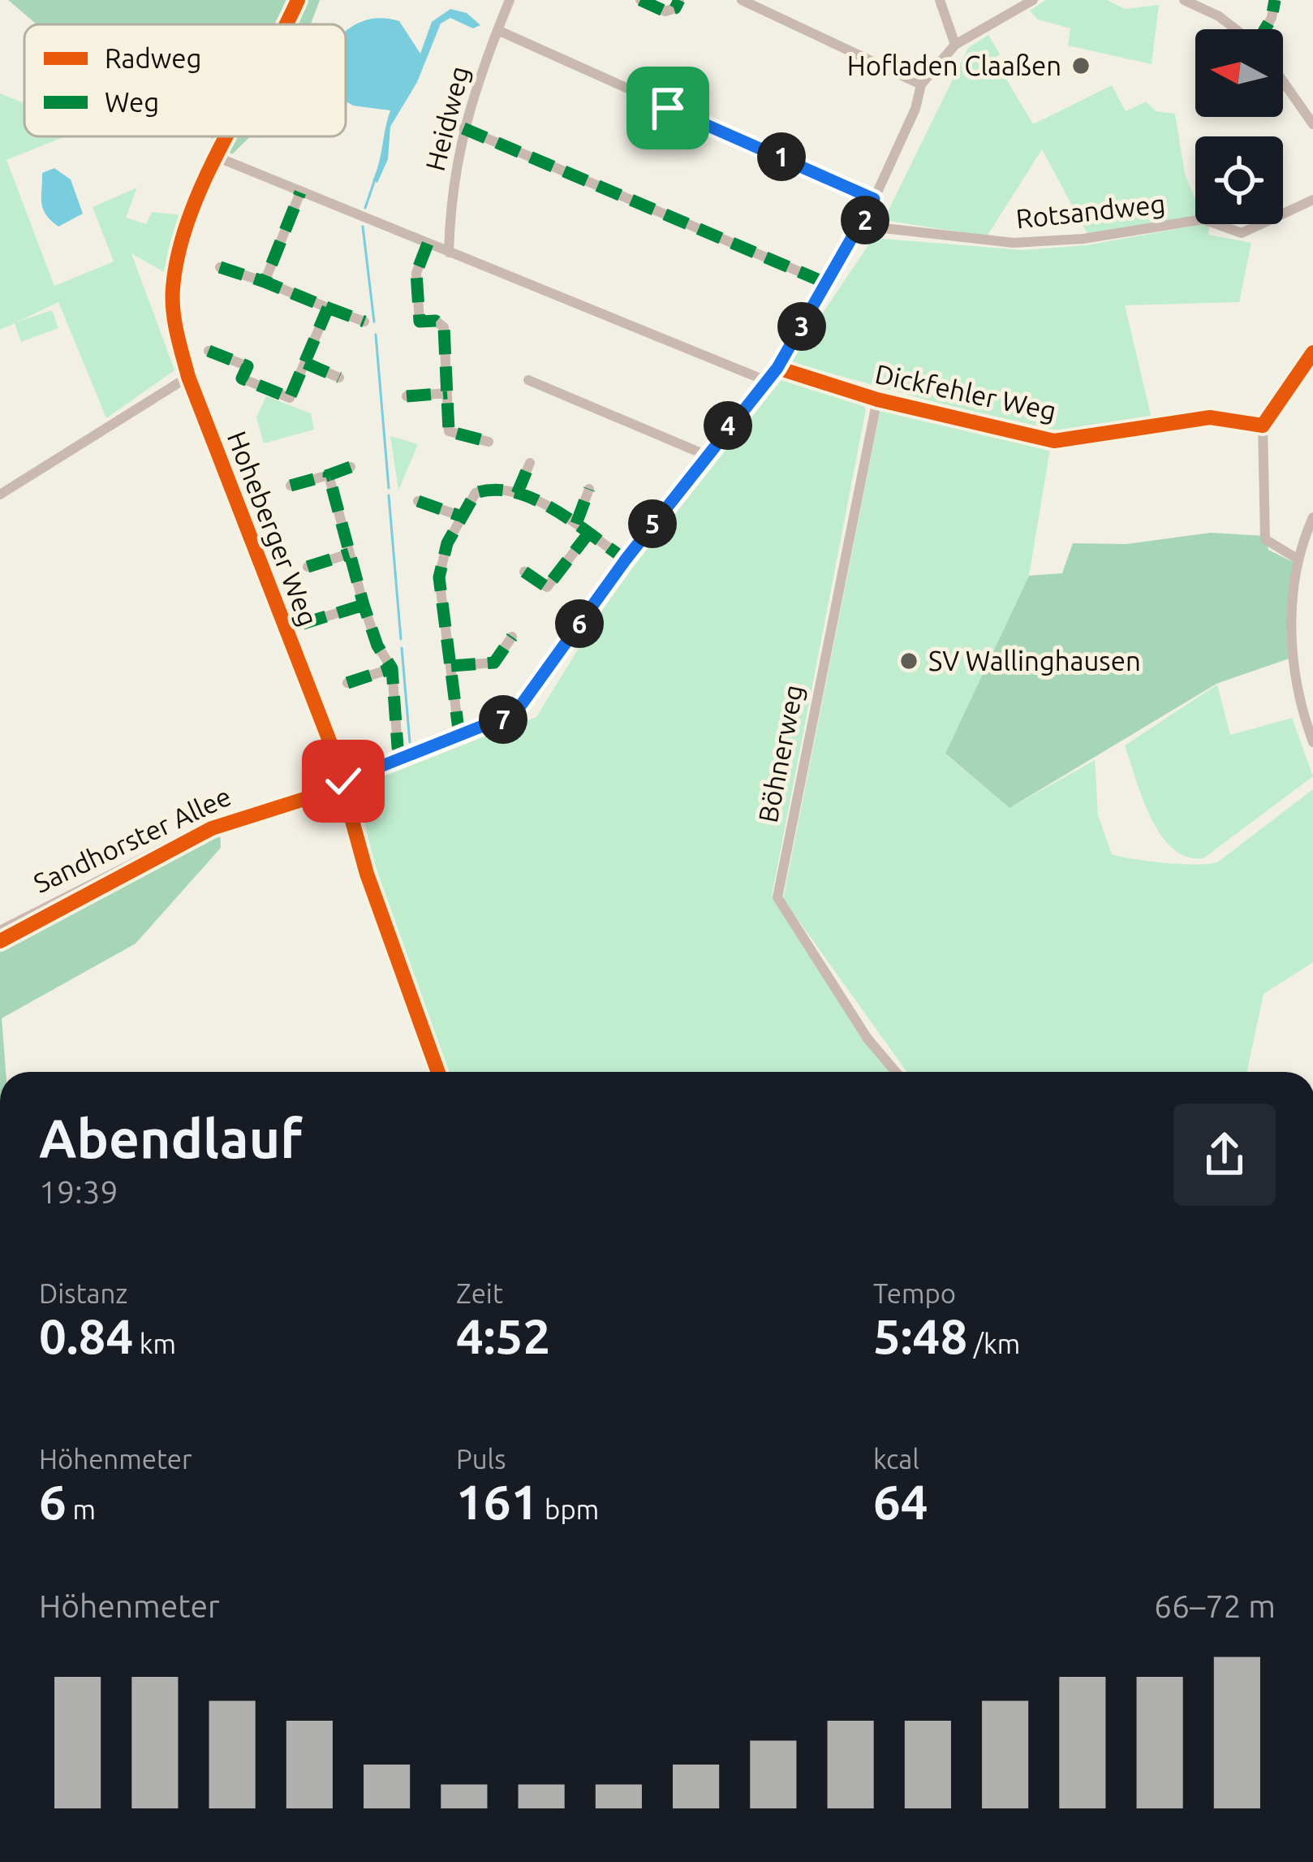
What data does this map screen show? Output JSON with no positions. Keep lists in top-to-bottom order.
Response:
{
  "streets": {
    "street": [
      "Heidweg",
      "Rotsandweg",
      "Dickfehler Weg",
      "Hoheberger Weg",
      "Böhnerweg",
      "Sandhorster Allee"
    ]
  },
  "crossings": [
    ["Rotsandweg", "Sandhorster Allee"],
    ["Dickfehler Weg", "Böhnerweg"],
    ["Dickfehler Weg", "Sandhorster Allee"],
    ["Hoheberger Weg", "Sandhorster Allee"]
  ],
  "places": ["Hofladen Claaßen", "SV Wallinghausen"],
  "legend": ["Radweg", "Weg"],
  "north": "left",
  "page": {
    "pins": [
      "1",
      "2",
      "3",
      "4",
      "5",
      "6",
      "7"
    ],
    "heading": ["Abendlauf", "19:39"],
    "stats": [
      ["Distanz", "0.84 km"],
      ["Zeit", "4:52"],
      ["Tempo", "5:48 /km"],
      ["Höhenmeter", "6 m"],
      ["Puls", "161 bpm"],
      ["kcal", "64"]
    ],
    "chart": ["Höhenmeter", "66–72 m"]
  }
}
